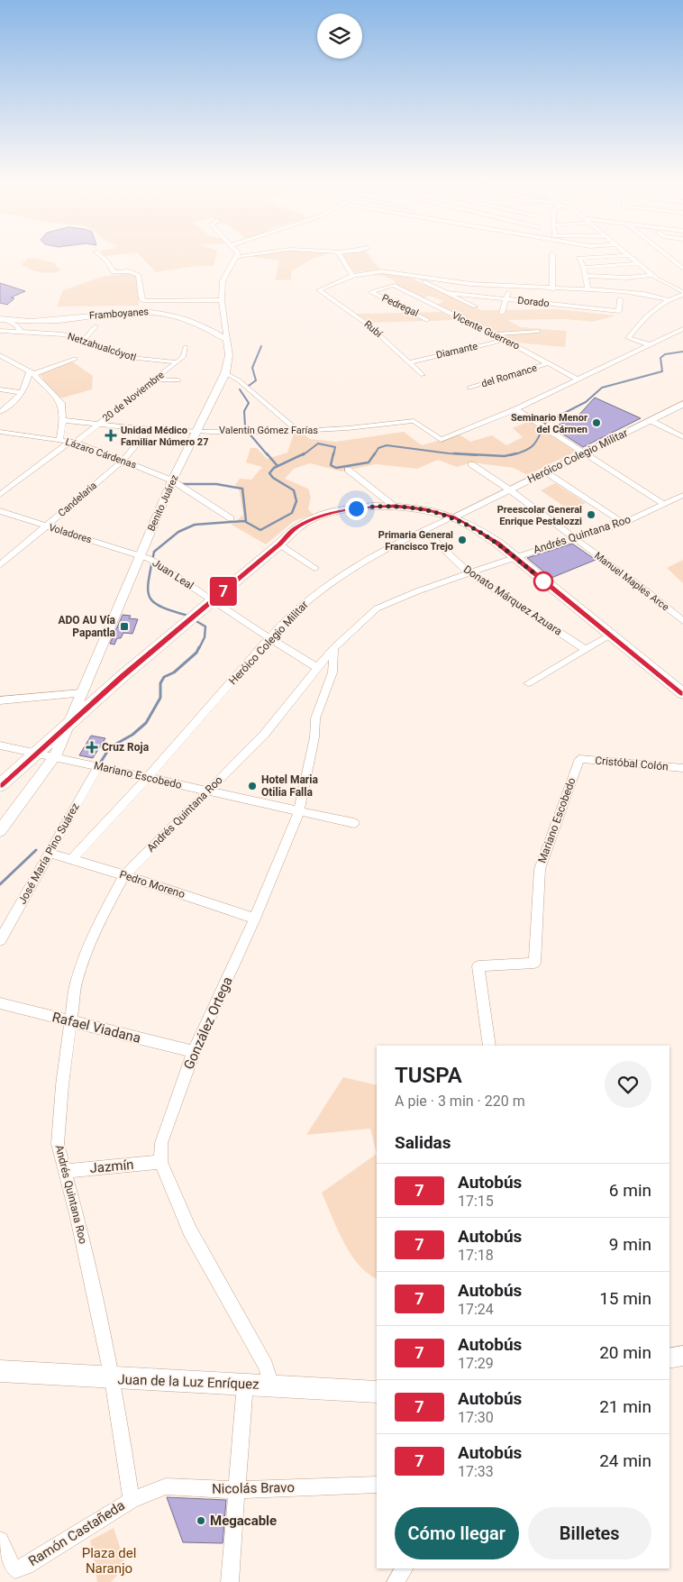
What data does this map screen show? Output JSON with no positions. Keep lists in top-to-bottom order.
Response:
{
  "streets": {
    "street": [
      "Dorado",
      "Pedregal",
      "Framboyanes",
      "Rubí",
      "Vicente Guerrero",
      "Netzahualcóyotl",
      "Diamante",
      "del Romance",
      "20 de Noviembre",
      "Valentín Gómez Farías",
      "Lázaro Cárdenas",
      "Heróico Colegio Militar",
      "Candelaria",
      "Benito Juárez",
      "Voladores",
      "Andrés Quintana Roo",
      "Juan Leal",
      "Manuel Maples Arce",
      "Donato Márquez Azuara",
      "Cristóbal Colón",
      "Mariano Escobedo",
      "José María Pino Suárez",
      "Pedro Moreno",
      "González Ortega",
      "Rafael Viadana",
      "Jazmín",
      "Juan de la Luz Enríquez",
      "Nicolás Bravo",
      "Ramón Castañeda"
    ]
  },
  "crossings": [
    ["Pedregal", "Vicente Guerrero"],
    ["Framboyanes", "Benito Juárez"],
    ["Rubí", "Diamante"],
    ["Vicente Guerrero", "Diamante"],
    ["Vicente Guerrero", "del Romance"],
    ["Netzahualcóyotl", "20 de Noviembre"],
    ["20 de Noviembre", "Valentín Gómez Farías"],
    ["20 de Noviembre", "Lázaro Cárdenas"],
    ["Valentín Gómez Farías", "Candelaria"],
    ["Valentín Gómez Farías", "Benito Juárez"],
    ["Lázaro Cárdenas", "Candelaria"],
    ["Lázaro Cárdenas", "Benito Juárez"],
    ["Heróico Colegio Militar", "Juan Leal"],
    ["Heróico Colegio Militar", "Manuel Maples Arce"],
    ["Heróico Colegio Militar", "Donato Márquez Azuara"],
    ["Heróico Colegio Militar", "Mariano Escobedo"],
    ["Heróico Colegio Militar", "Pedro Moreno"],
    ["Candelaria", "Voladores"],
    ["Benito Juárez", "Voladores"],
    ["Benito Juárez", "Juan Leal"],
    ["Benito Juárez", "Mariano Escobedo"],
    ["Voladores", "Juan Leal"],
    ["Andrés Quintana Roo", "Juan Leal"],
    ["Andrés Quintana Roo", "Manuel Maples Arce"],
    ["Andrés Quintana Roo", "Donato Márquez Azuara"],
    ["Andrés Quintana Roo", "Mariano Escobedo"],
    ["Andrés Quintana Roo", "Pedro Moreno"],
    ["Andrés Quintana Roo", "González Ortega"],
    ["Andrés Quintana Roo", "Rafael Viadana"],
    ["Andrés Quintana Roo", "Jazmín"],
    ["Andrés Quintana Roo", "Juan de la Luz Enríquez"],
    ["Andrés Quintana Roo", "Ramón Castañeda"],
    ["Cristóbal Colón", "Mariano Escobedo"],
    ["Mariano Escobedo", "José María Pino Suárez"],
    ["Mariano Escobedo", "González Ortega"],
    ["José María Pino Suárez", "Pedro Moreno"],
    ["Pedro Moreno", "González Ortega"],
    ["González Ortega", "Rafael Viadana"],
    ["González Ortega", "Jazmín"],
    ["González Ortega", "Juan de la Luz Enríquez"],
    ["Juan de la Luz Enríquez", "Ramón Castañeda"],
    ["Nicolás Bravo", "Ramón Castañeda"]
  ],
  "parks": ["Plaza del Naranjo"],
  "places": {
    "other": [
      "Seminario Menor del Cármen",
      "Preescolar General Enrique Pestalozzi",
      "Primaria General Francisco Trejo",
      "Hotel Maria Otilia Falla",
      "Megacable"
    ],
    "health": ["Unidad Médico Familiar Número 27", "Cruz Roja"],
    "transit": ["ADO AU Vía Papantla"]
  },
  "lines": ["bus line 7"],
  "page": {
    "on_map": "7",
    "heading": [
      ["TUSPA", "A pie · 3 min · 220 m"],
      "Salidas"
    ],
    "list": [
      {
        "mark": "7",
        "name": "Autobús",
        "note": "17:15",
        "value": "6 min"
      },
      {
        "mark": "7",
        "name": "Autobús",
        "note": "17:18",
        "value": "9 min"
      },
      {
        "mark": "7",
        "name": "Autobús",
        "note": "17:24",
        "value": "15 min"
      },
      {
        "mark": "7",
        "name": "Autobús",
        "note": "17:29",
        "value": "20 min"
      },
      {
        "mark": "7",
        "name": "Autobús",
        "note": "17:30",
        "value": "21 min"
      },
      {
        "mark": "7",
        "name": "Autobús",
        "note": "17:33",
        "value": "24 min"
      }
    ],
    "buttons": ["Cómo llegar", "Billetes"]
  }
}
